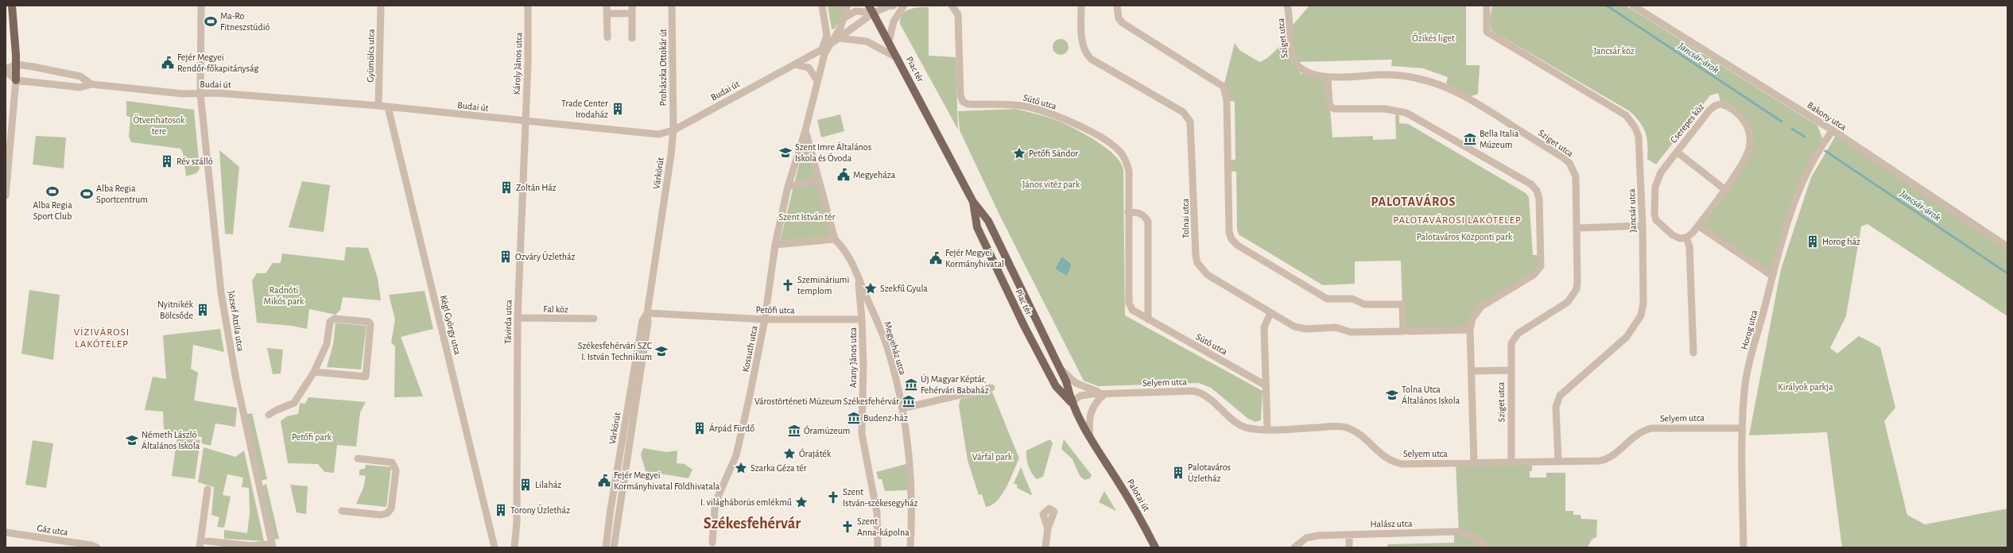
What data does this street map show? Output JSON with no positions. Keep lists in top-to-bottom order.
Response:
{
  "streets": {
    "main road": ["Piac tér", "Palotai út"],
    "street": [
      "Sziget utca",
      "Gyümölcs utca",
      "Károly János utca",
      "Prohászka Ottokár út",
      "Budai út",
      "Sütő utca",
      "Bakony utca",
      "Cserepes köz",
      "Várkörút",
      "Jancsár utca",
      "Tolnai utca",
      "Fal köz",
      "Petőfi utca",
      "József Attila utca",
      "Távirda utca",
      "Kégl György utca",
      "Horog utca",
      "Megyeház utca",
      "Kossuth utca",
      "Arany János utca",
      "Selyem utca",
      "Halász utca",
      "Gáz utca"
    ]
  },
  "crossings": [
    ["Sziget utca", "Selyem utca"],
    ["Gyümölcs utca", "Budai út"],
    ["Károly János utca", "Budai út"],
    ["Károly János utca", "Távirda utca"],
    ["Prohászka Ottokár út", "Budai út"],
    ["Prohászka Ottokár út", "Várkörút"],
    ["Piac tér", "Budai út"],
    ["Piac tér", "Selyem utca"],
    ["Piac tér", "Palotai út"],
    ["Budai út", "Várkörút"],
    ["Budai út", "József Attila utca"],
    ["Budai út", "Távirda utca"],
    ["Budai út", "Kégl György utca"],
    ["Bakony utca", "Horog utca"],
    ["Várkörút", "Petőfi utca"],
    ["Jancsár utca", "Selyem utca"],
    ["Fal köz", "Távirda utca"],
    ["Petőfi utca", "Kossuth utca"],
    ["Petőfi utca", "Arany János utca"],
    ["Horog utca", "Selyem utca"]
  ],
  "districts": [
    "PALOTAVÁROS",
    "PALOTAVÁROSI LAKÓTELEP",
    "VÍZIVÁROSI LAKÓTELEP",
    "Székesfehérvár"
  ],
  "water": ["Jancsár-árok"],
  "parks": [
    "Őzikés liget",
    "Jancsár köz",
    "Ötvenhatosok tere",
    "János vitéz park",
    "Szent István tér",
    "Palotaváros Központi park",
    "Radnóti Mikós park",
    "Királyok parkja",
    "Petőfi park",
    "Várfal park"
  ],
  "places": {
    "sports": ["Ma-Ro Fitneszstúdió", "Alba Regia Sport Club", "Alba Regia Sportcentrum"],
    "public building": [
      "Fejér Megyei Rendőr-főkapitányság",
      "Megyeháza",
      "Fejér Megyei Kormányhivatal",
      "Fejér Megyei Kormányhivatal Földhivatala"
    ],
    "building": [
      "Trade Center Irodaház",
      "Rév szálló",
      "Zoltán Ház",
      "Horog ház",
      "Ozváry Üzletház",
      "Nyitnikék Bölcsőde",
      "Árpád Fürdő",
      "Palotaváros Üzletház",
      "Lilaház",
      "Torony Üzletház"
    ],
    "museum": [
      "Bella Italia Múzeum",
      "Új Magyar Képtár, Fehérvári Babaház",
      "Várostörténeti Múzeum Székesfehérvár",
      "Budenz-ház",
      "Óramúzeum"
    ],
    "school or university": [
      "Szent Imre Általános Iskola és Óvoda",
      "Székesfehérvári SZC I. István Technikum",
      "Tolna Utca Általános Iskola",
      "Németh László Általános Iskola"
    ],
    "place": [
      "Petőfi Sándor",
      "Szekfű Gyula",
      "Órajáték",
      "Szarka Géza tér",
      "I. világháborús emlékmű"
    ],
    "church": ["Szemináriumi templom", "Szent István-székesegyház", "Szent Anna-kápolna"]
  }
}
